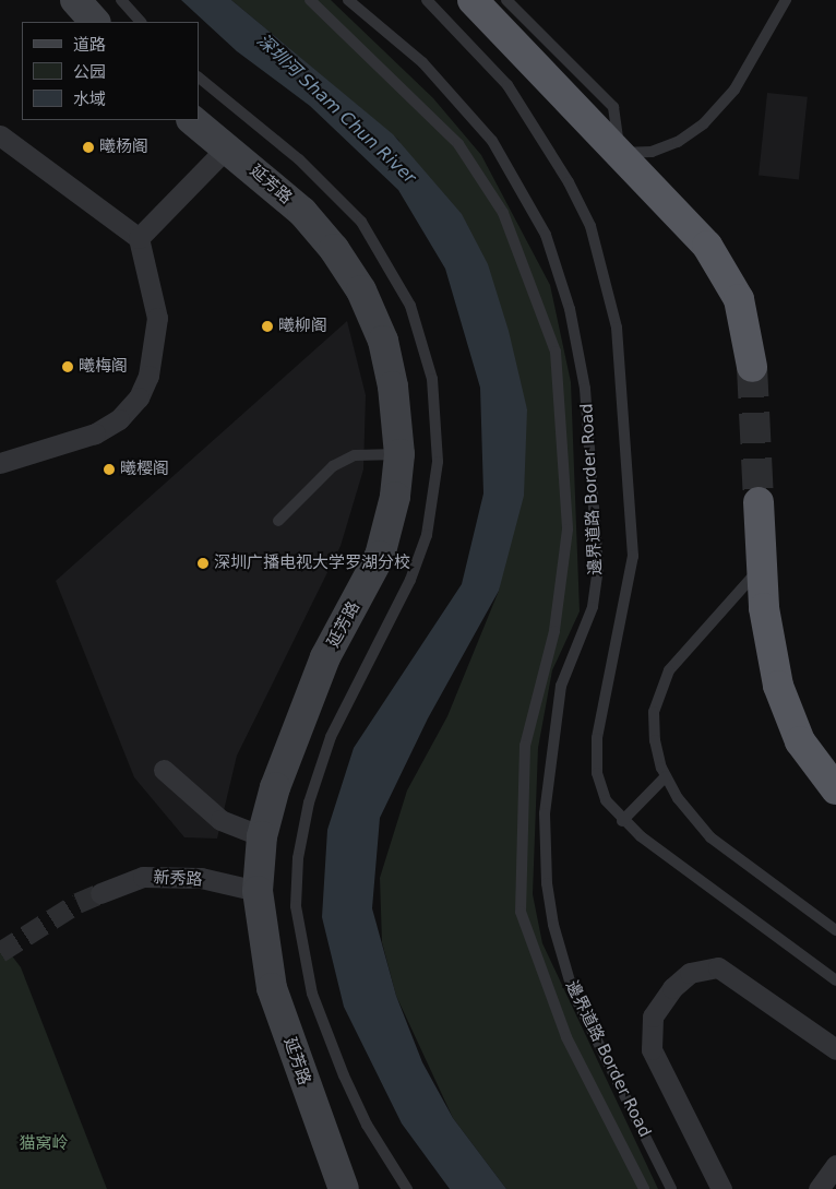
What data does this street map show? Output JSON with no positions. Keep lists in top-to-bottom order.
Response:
{
  "streets": {
    "main road": ["延芳路"],
    "street": ["新秀路"],
    "lane": ["邊界道路 Border Road"]
  },
  "crossings": [
    ["延芳路", "新秀路"]
  ],
  "water": ["深圳河 Sham Chun River"],
  "parks": ["猫窝岭"],
  "places": [
    "曦杨阁",
    "曦柳阁",
    "曦梅阁",
    "曦樱阁",
    "深圳广播电视大学罗湖分校"
  ],
  "legend": ["道路", "公园", "水域"]
}
